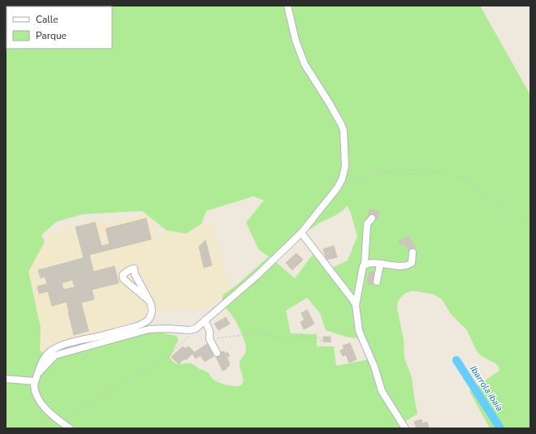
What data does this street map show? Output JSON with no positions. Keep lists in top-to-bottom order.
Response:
{
  "water": ["Ibarrola ibaia"],
  "legend": ["Calle", "Parque"]
}
